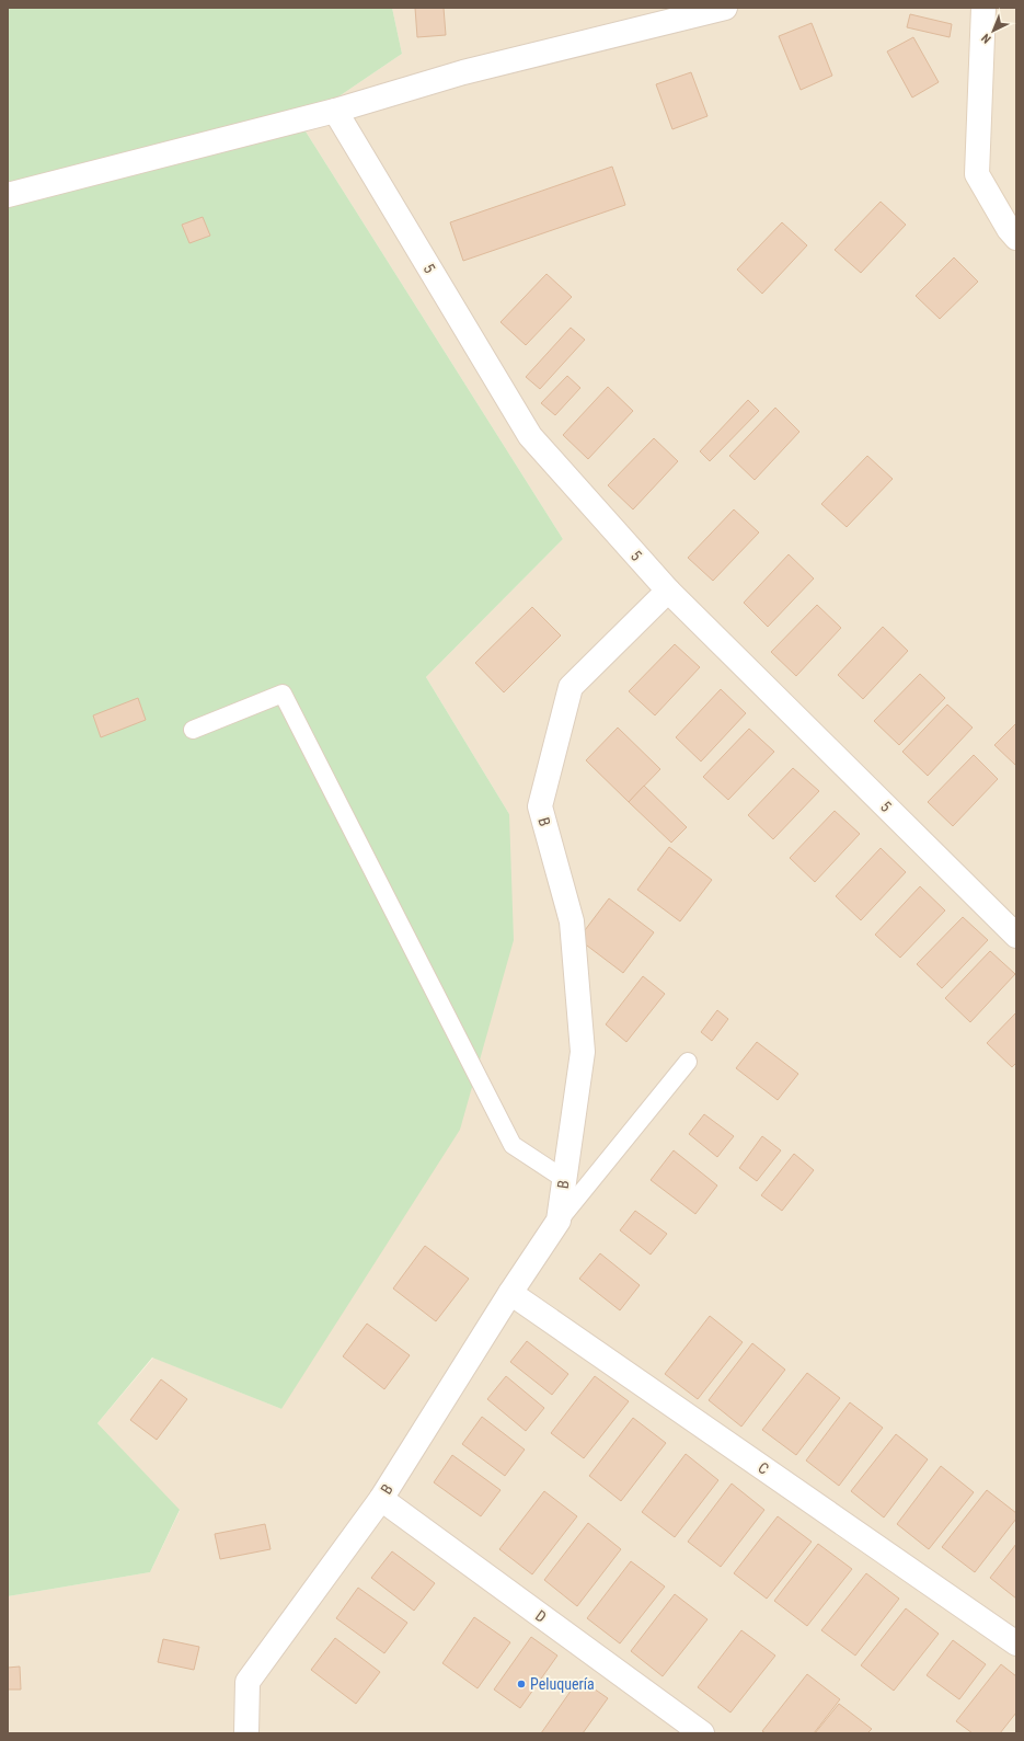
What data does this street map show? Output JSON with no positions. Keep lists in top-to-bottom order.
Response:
{
  "streets": {
    "street": [
      "5",
      "B",
      "C",
      "D"
    ]
  },
  "crossings": [
    ["5", "B"],
    ["B", "C"],
    ["B", "D"]
  ],
  "places": ["Peluquería"],
  "north": "bottom left"
}
